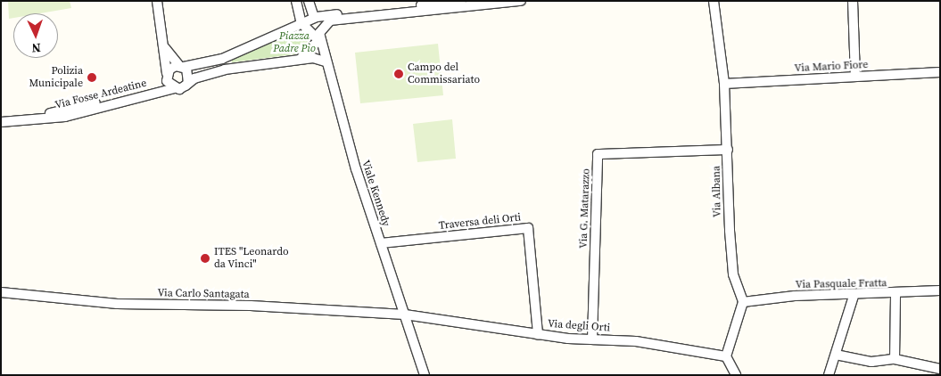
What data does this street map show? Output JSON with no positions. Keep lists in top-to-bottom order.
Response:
{
  "streets": {
    "street": [
      "Via Mario Fiore",
      "Via Fosse Ardeatine",
      "Via Albana",
      "Viale Kennedy",
      "Via G. Matarazzo",
      "Traversa deli Orti",
      "Via Pasquale Fratta",
      "Via Carlo Santagata",
      "Via degli Orti"
    ]
  },
  "crossings": [
    ["Via Mario Fiore", "Via Albana"],
    ["Via Albana", "Via G. Matarazzo"],
    ["Via Albana", "Via Pasquale Fratta"],
    ["Viale Kennedy", "Traversa deli Orti"],
    ["Viale Kennedy", "Via Carlo Santagata"],
    ["Viale Kennedy", "Via degli Orti"],
    ["Via G. Matarazzo", "Via degli Orti"],
    ["Traversa deli Orti", "Via degli Orti"],
    ["Via Carlo Santagata", "Via degli Orti"]
  ],
  "parks": ["Piazza Padre Pio"],
  "places": ["Campo del Commissariato", "Polizia Municipale", "ITES \"Leonardo da Vinci\""],
  "north": "bottom"
}
